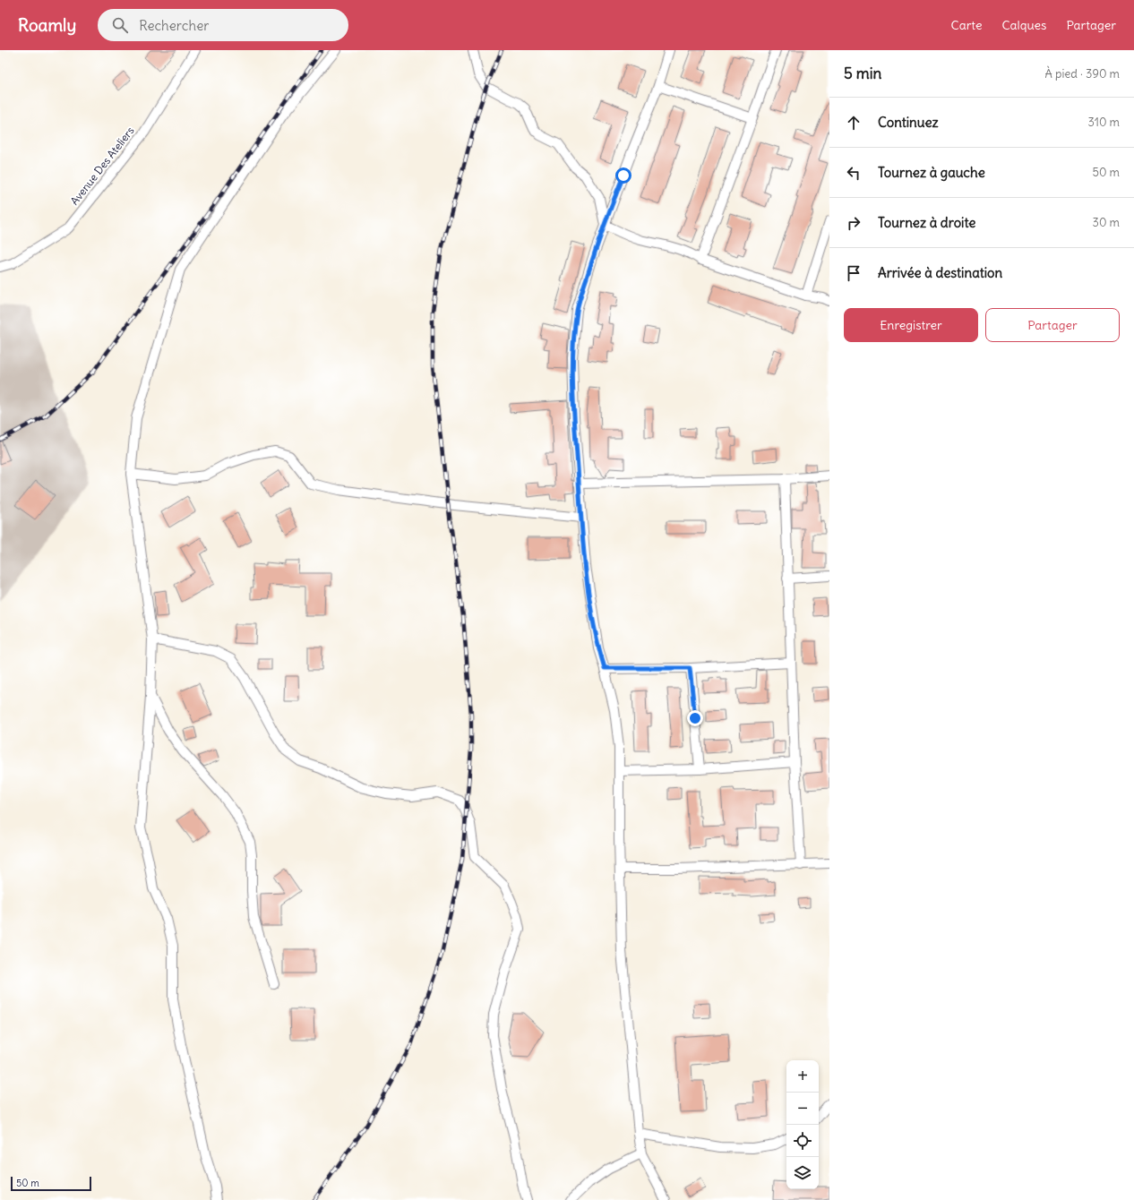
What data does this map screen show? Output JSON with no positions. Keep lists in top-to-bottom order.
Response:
{
  "streets": {
    "street": ["Avenue Des Ateliers"]
  },
  "scale_bar": "50 m",
  "page": {
    "header": "Roamly",
    "search": "Rechercher",
    "nav": ["Carte", "Calques", "Partager"],
    "heading": ["5 min", "À pied · 390 m"],
    "list": [
      ["Continuez", "310 m"],
      ["Tournez à gauche", "50 m"],
      ["Tournez à droite", "30 m"],
      "Arrivée à destination"
    ],
    "buttons": ["Enregistrer", "Partager"],
    "map_buttons": ["+", "−"],
    "scale": "50 m"
  }
}
